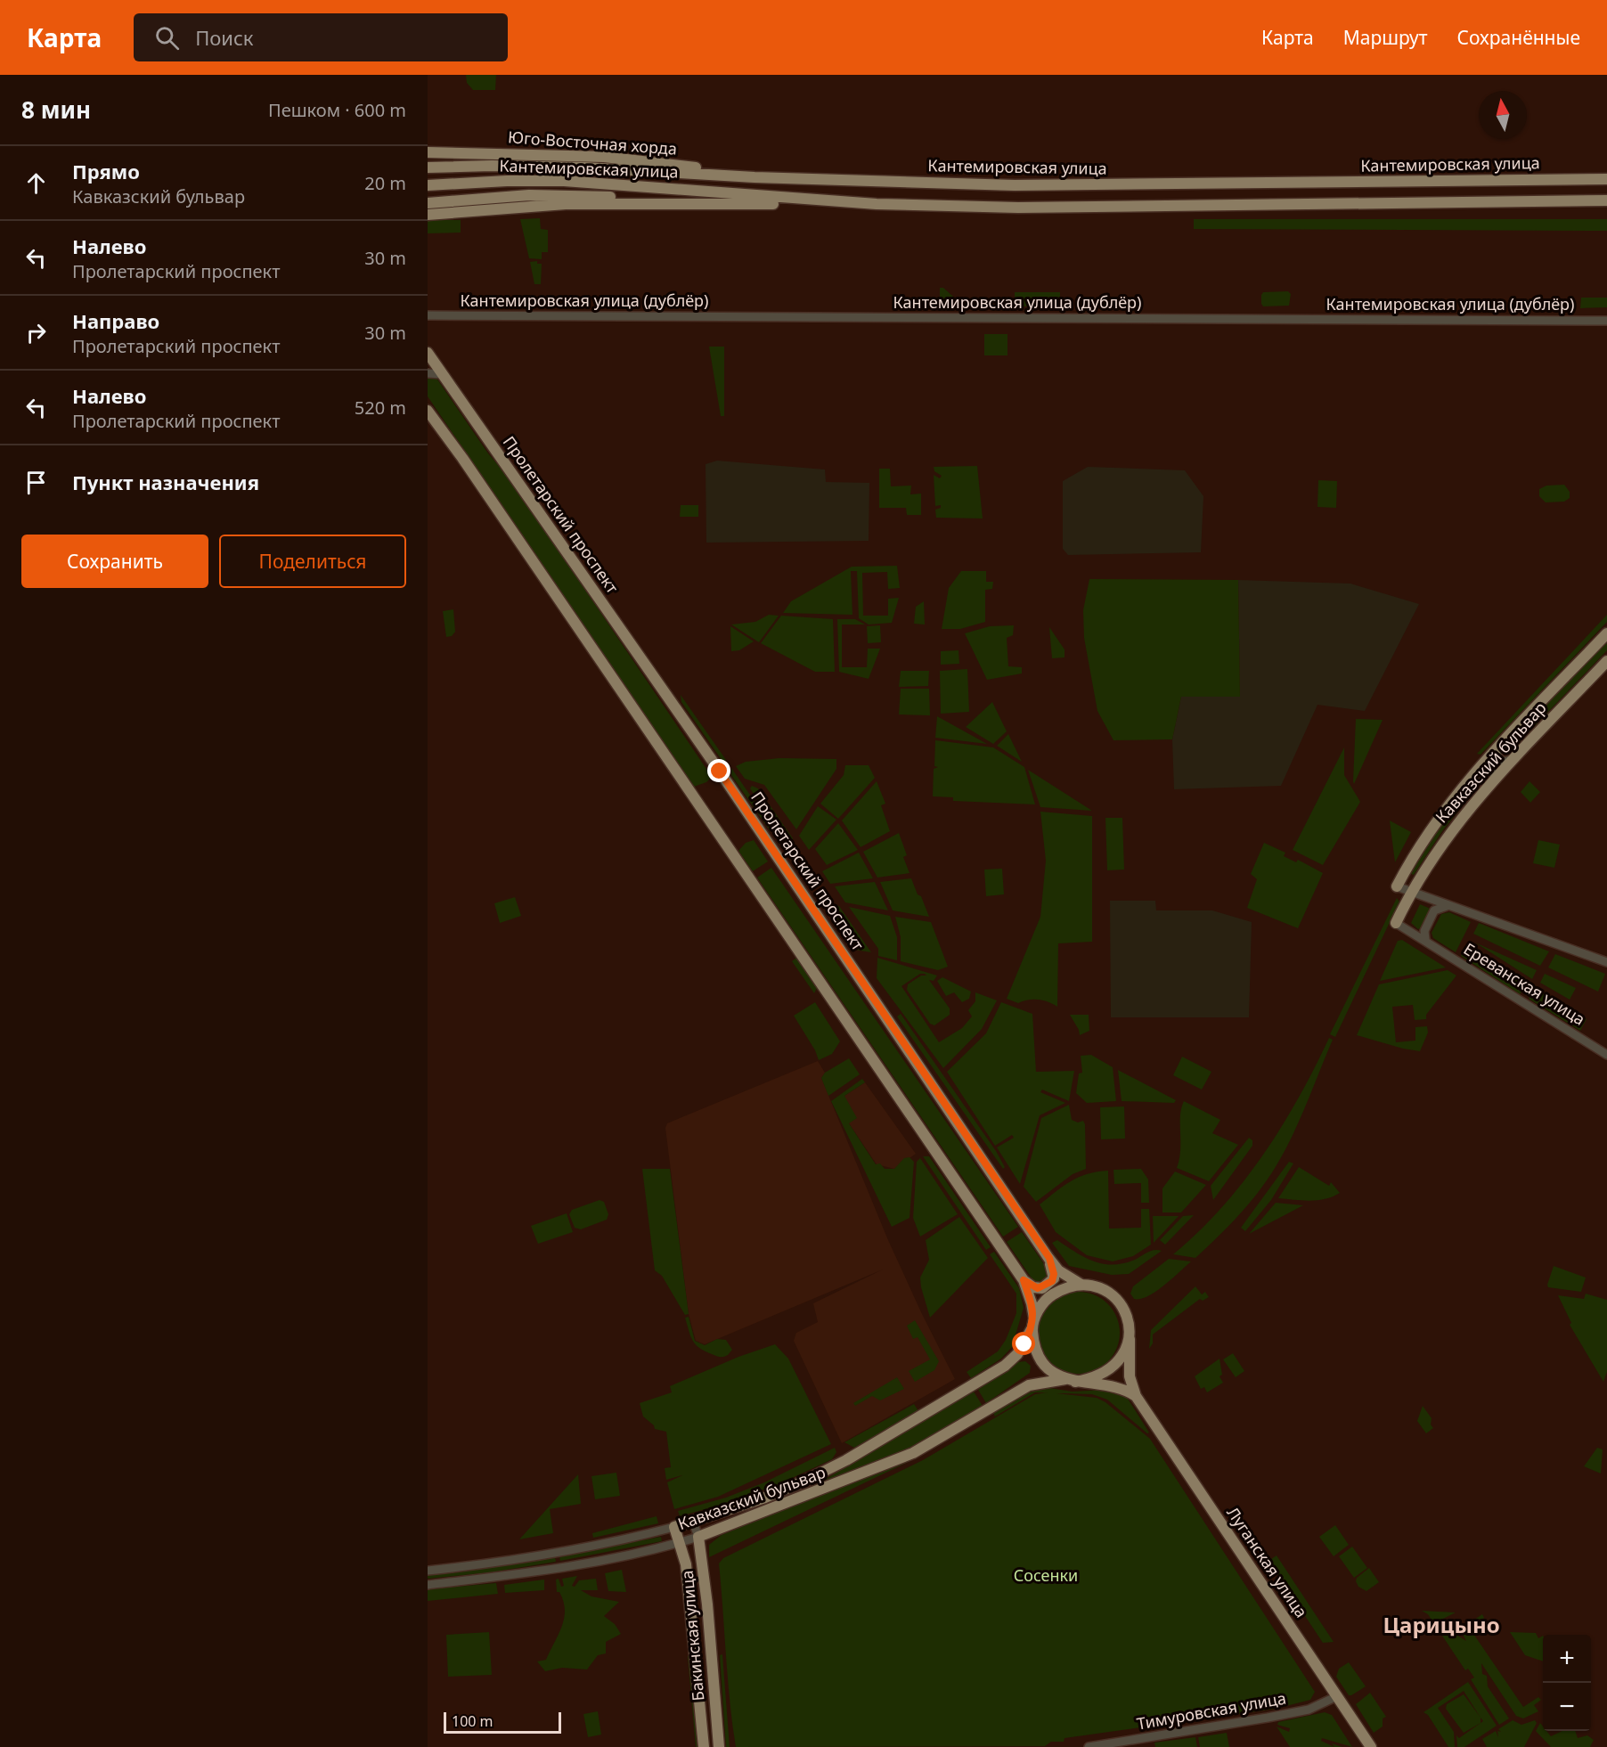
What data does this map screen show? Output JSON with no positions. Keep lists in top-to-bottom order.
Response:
{
  "streets": {
    "main road": [
      "Юго-Восточная хорда",
      "Кантемировская улица",
      "Пролетарский проспект",
      "Кавказский бульвар",
      "Луганская улица",
      "Бакинская улица"
    ],
    "street": ["Кантемировская улица (дублёр)", "Ереванская улица", "Тимуровская улица"]
  },
  "crossings": [
    ["Юго-Восточная хорда", "Кантемировская улица"],
    ["Пролетарский проспект", "Кавказский бульвар"],
    ["Пролетарский проспект", "Луганская улица"],
    ["Кавказский бульвар", "Ереванская улица"],
    ["Кавказский бульвар", "Луганская улица"],
    ["Кавказский бульвар", "Бакинская улица"],
    ["Луганская улица", "Тимуровская улица"]
  ],
  "districts": ["Царицыно"],
  "parks": ["Сосенки"],
  "scale_bar": "100 m",
  "north": "top",
  "page": {
    "header": "Карта",
    "search": "Поиск",
    "nav": ["Карта", "Маршрут", "Сохранённые"],
    "heading": ["8 мин", "Пешком · 600 m"],
    "list": [
      ["Прямо", "Кавказский бульвар", "20 m"],
      ["Налево", "Пролетарский проспект", "30 m"],
      ["Направо", "Пролетарский проспект", "30 m"],
      ["Налево", "Пролетарский проспект", "520 m"],
      "Пункт назначения"
    ],
    "buttons": ["Сохранить", "Поделиться"],
    "map_buttons": ["+", "−"],
    "scale": "100 m"
  }
}
